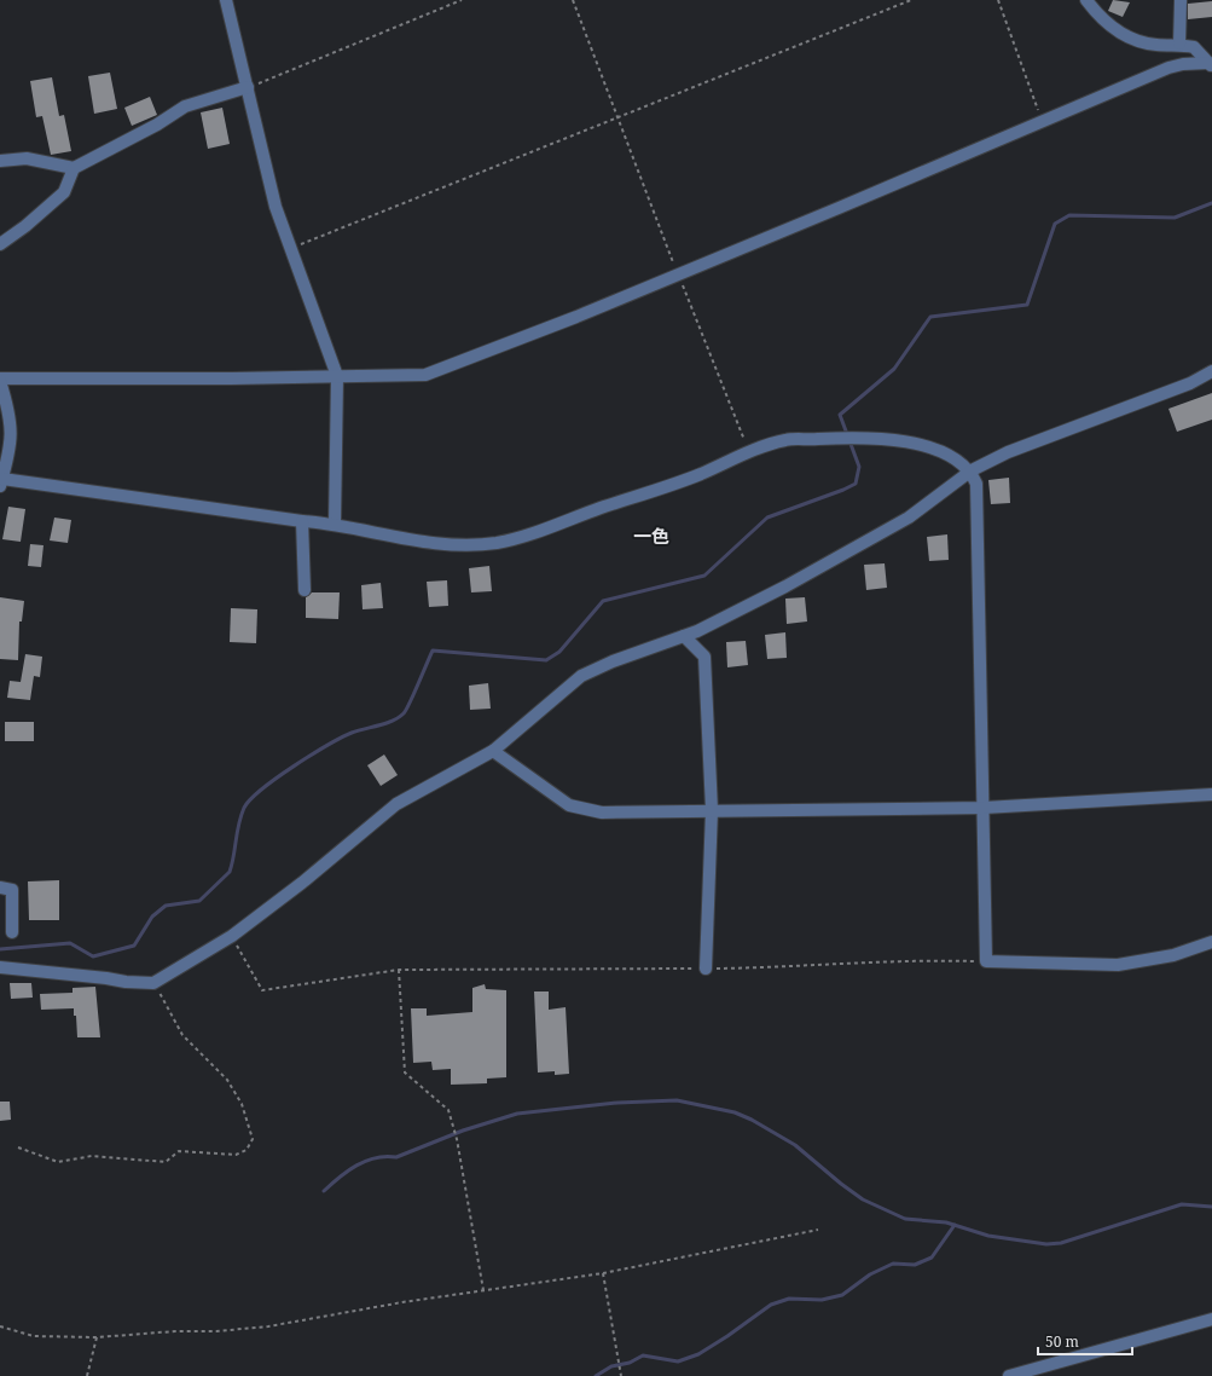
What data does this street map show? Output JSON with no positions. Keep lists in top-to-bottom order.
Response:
{
  "districts": ["一色"],
  "scale_bar": "50 m"
}
